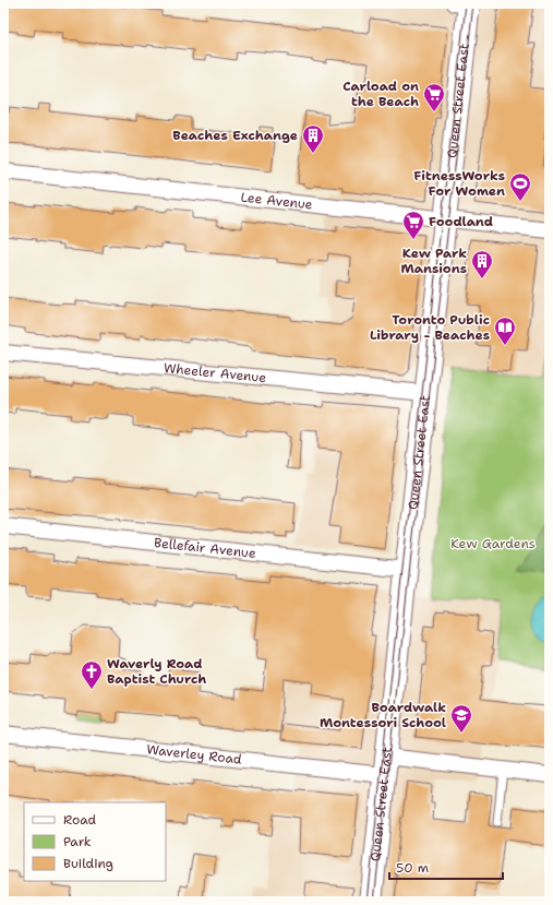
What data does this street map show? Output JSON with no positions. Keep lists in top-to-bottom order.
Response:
{
  "streets": {
    "main road": ["Queen Street East"],
    "street": [
      "Lee Avenue",
      "Wheeler Avenue",
      "Bellefair Avenue",
      "Waverley Road"
    ]
  },
  "crossings": [
    ["Queen Street East", "Lee Avenue"],
    ["Queen Street East", "Wheeler Avenue"],
    ["Queen Street East", "Bellefair Avenue"],
    ["Queen Street East", "Waverley Road"]
  ],
  "parks": ["Kew Gardens"],
  "places": {
    "supermarket": ["Carload on the Beach", "Foodland"],
    "building": ["Beaches Exchange", "Kew Park Mansions"],
    "sports": ["FitnessWorks For Women"],
    "library": ["Toronto Public Library - Beaches"],
    "church": ["Waverly Road Baptist Church"],
    "school or university": ["Boardwalk Montessori School"]
  },
  "legend": ["Road", "Park", "Building"],
  "scale_bar": "50 m"
}
